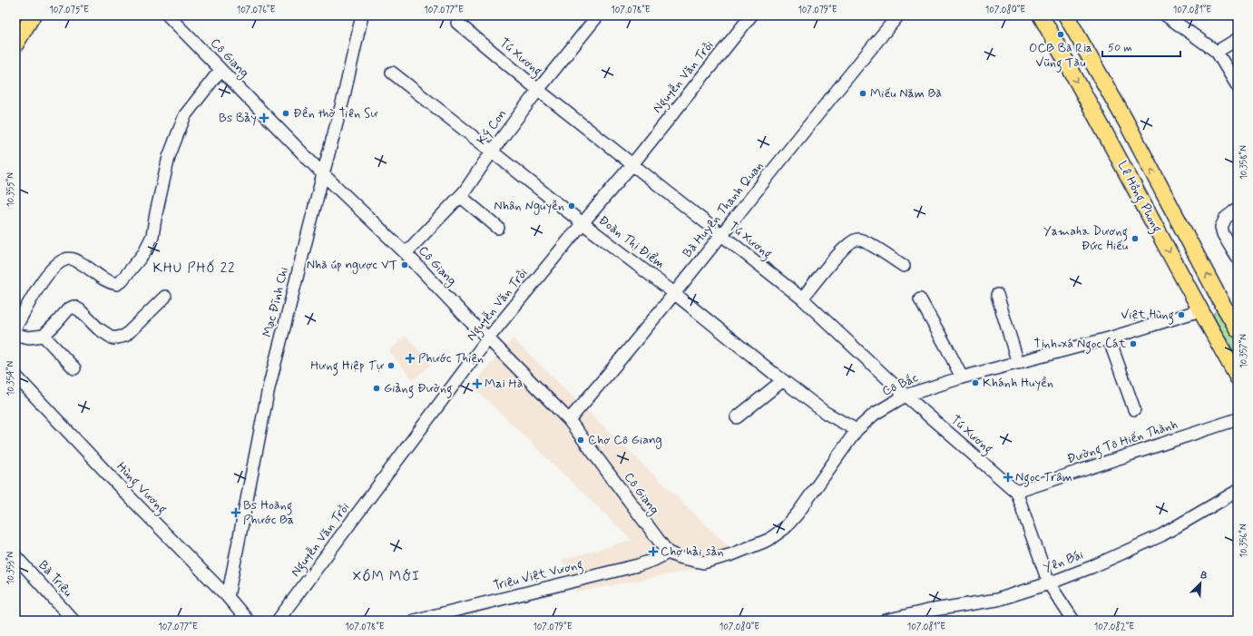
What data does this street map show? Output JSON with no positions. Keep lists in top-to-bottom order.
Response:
{
  "streets": {
    "main road": ["Lê Hồng Phong"],
    "street": [
      "Tú Xương",
      "Cô Giang",
      "Nguyễn Văn Trỗi",
      "Ký Con",
      "Bà Huyện Thanh Quan",
      "Đoàn Thị Điểm",
      "Mạc Đĩnh Chi",
      "Cô Bắc",
      "Đường Tô Hiến Thành",
      "Hùng Vương",
      "Yên Bái",
      "Triệu Việt Vương",
      "Bà Triệu"
    ]
  },
  "crossings": [
    ["Tú Xương", "Nguyễn Văn Trỗi"],
    ["Tú Xương", "Ký Con"],
    ["Tú Xương", "Bà Huyện Thanh Quan"],
    ["Tú Xương", "Cô Bắc"],
    ["Tú Xương", "Đường Tô Hiến Thành"],
    ["Cô Giang", "Nguyễn Văn Trỗi"],
    ["Cô Giang", "Ký Con"],
    ["Cô Giang", "Bà Huyện Thanh Quan"],
    ["Cô Giang", "Mạc Đĩnh Chi"],
    ["Cô Giang", "Cô Bắc"],
    ["Cô Giang", "Triệu Việt Vương"],
    ["Nguyễn Văn Trỗi", "Đoàn Thị Điểm"],
    ["Ký Con", "Đoàn Thị Điểm"],
    ["Lê Hồng Phong", "Cô Bắc"],
    ["Bà Huyện Thanh Quan", "Đoàn Thị Điểm"],
    ["Đoàn Thị Điểm", "Cô Bắc"],
    ["Mạc Đĩnh Chi", "Hùng Vương"],
    ["Cô Bắc", "Triệu Việt Vương"]
  ],
  "districts": ["KHU PHỐ 22", "XÓM MỚI"],
  "places": {
    "other": [
      "OCB Bà Rịa Vũng Tàu",
      "Miếu Năm Bà",
      "Đền thờ Tiên Sư",
      "Nhân Nguyễn",
      "Yamaha Dương Đức Hiếu",
      "Nhà úp ngược VT",
      "Việt Hùng",
      "Tịnh xá Ngọc Cát",
      "Hưng Hiệp Tự",
      "Khánh Huyền",
      "Giảng Đường",
      "Chợ Cô Giang"
    ],
    "health": [
      "Bs Bảy",
      "Phước Thiện",
      "Mai Hà",
      "Ngọc Trâm",
      "Bs Hoàng Phước Ba",
      "Chợ hải sản"
    ]
  },
  "scale_bar": "50 m",
  "north": "top right",
  "coordinates": [
    "107.075°E",
    "107.076°E",
    "107.077°E",
    "107.078°E",
    "107.079°E",
    "107.080°E",
    "107.081°E",
    "10.358°N",
    "10.355°N",
    "10.357°N",
    "10.354°N",
    "10.356°N",
    "10.353°N",
    "107.082°E"
  ]
}
